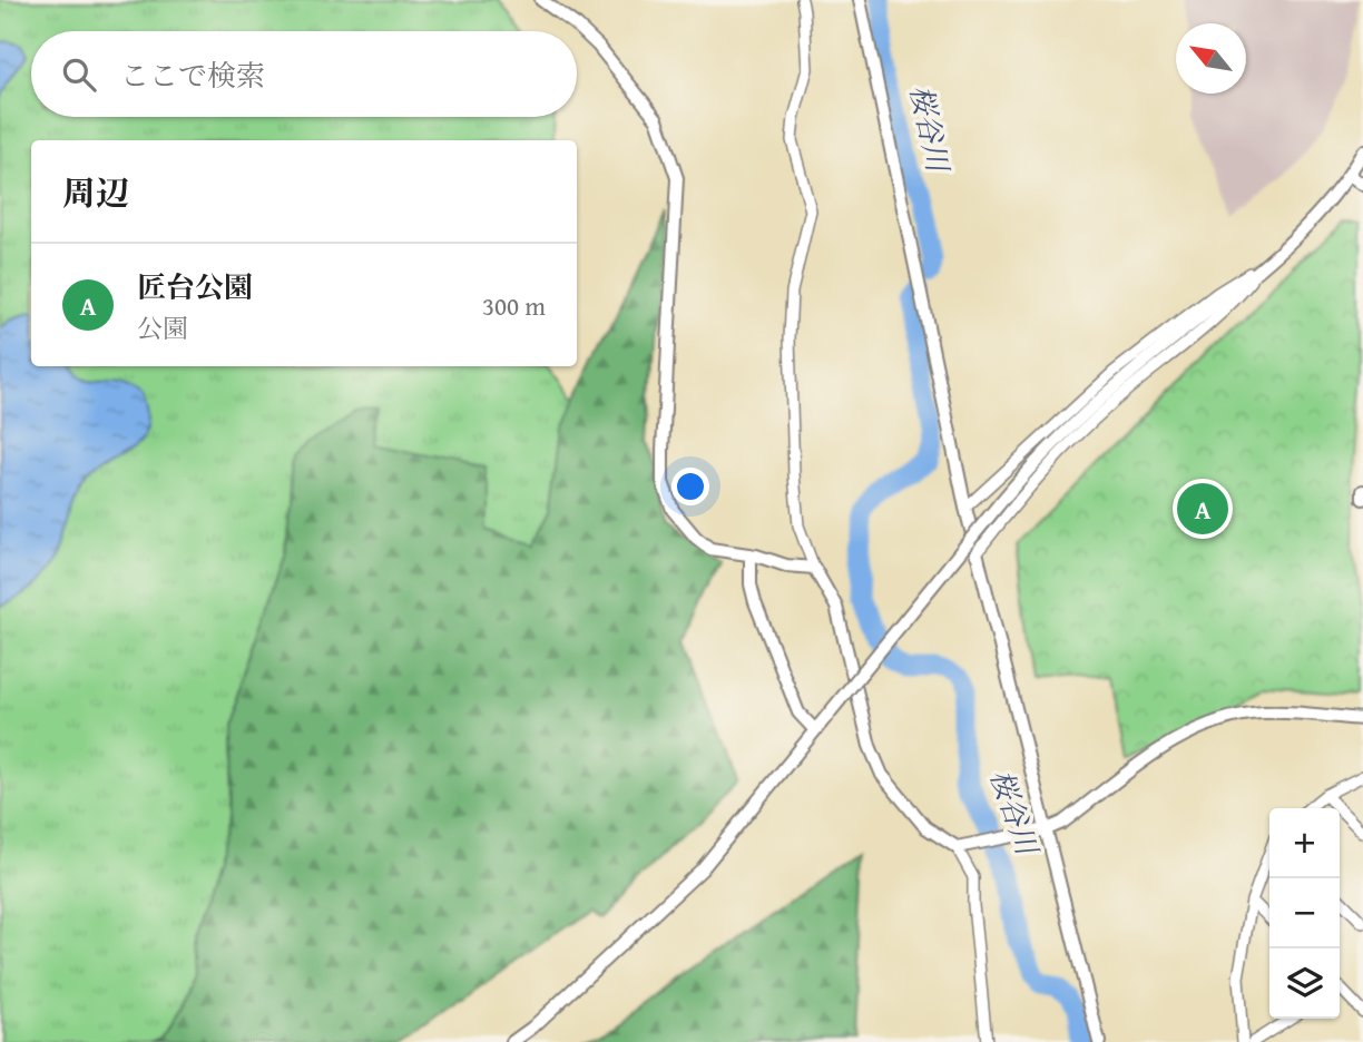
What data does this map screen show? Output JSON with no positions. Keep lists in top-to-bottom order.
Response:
{
  "water": ["桜谷川"],
  "north": "top left",
  "page": {
    "search": "ここで検索",
    "heading": "周辺",
    "list": [
      {
        "mark": "A",
        "name": "匠台公園",
        "note": "公園",
        "value": "300 m"
      }
    ],
    "pins": "A",
    "map_buttons": ["+", "−"]
  }
}
